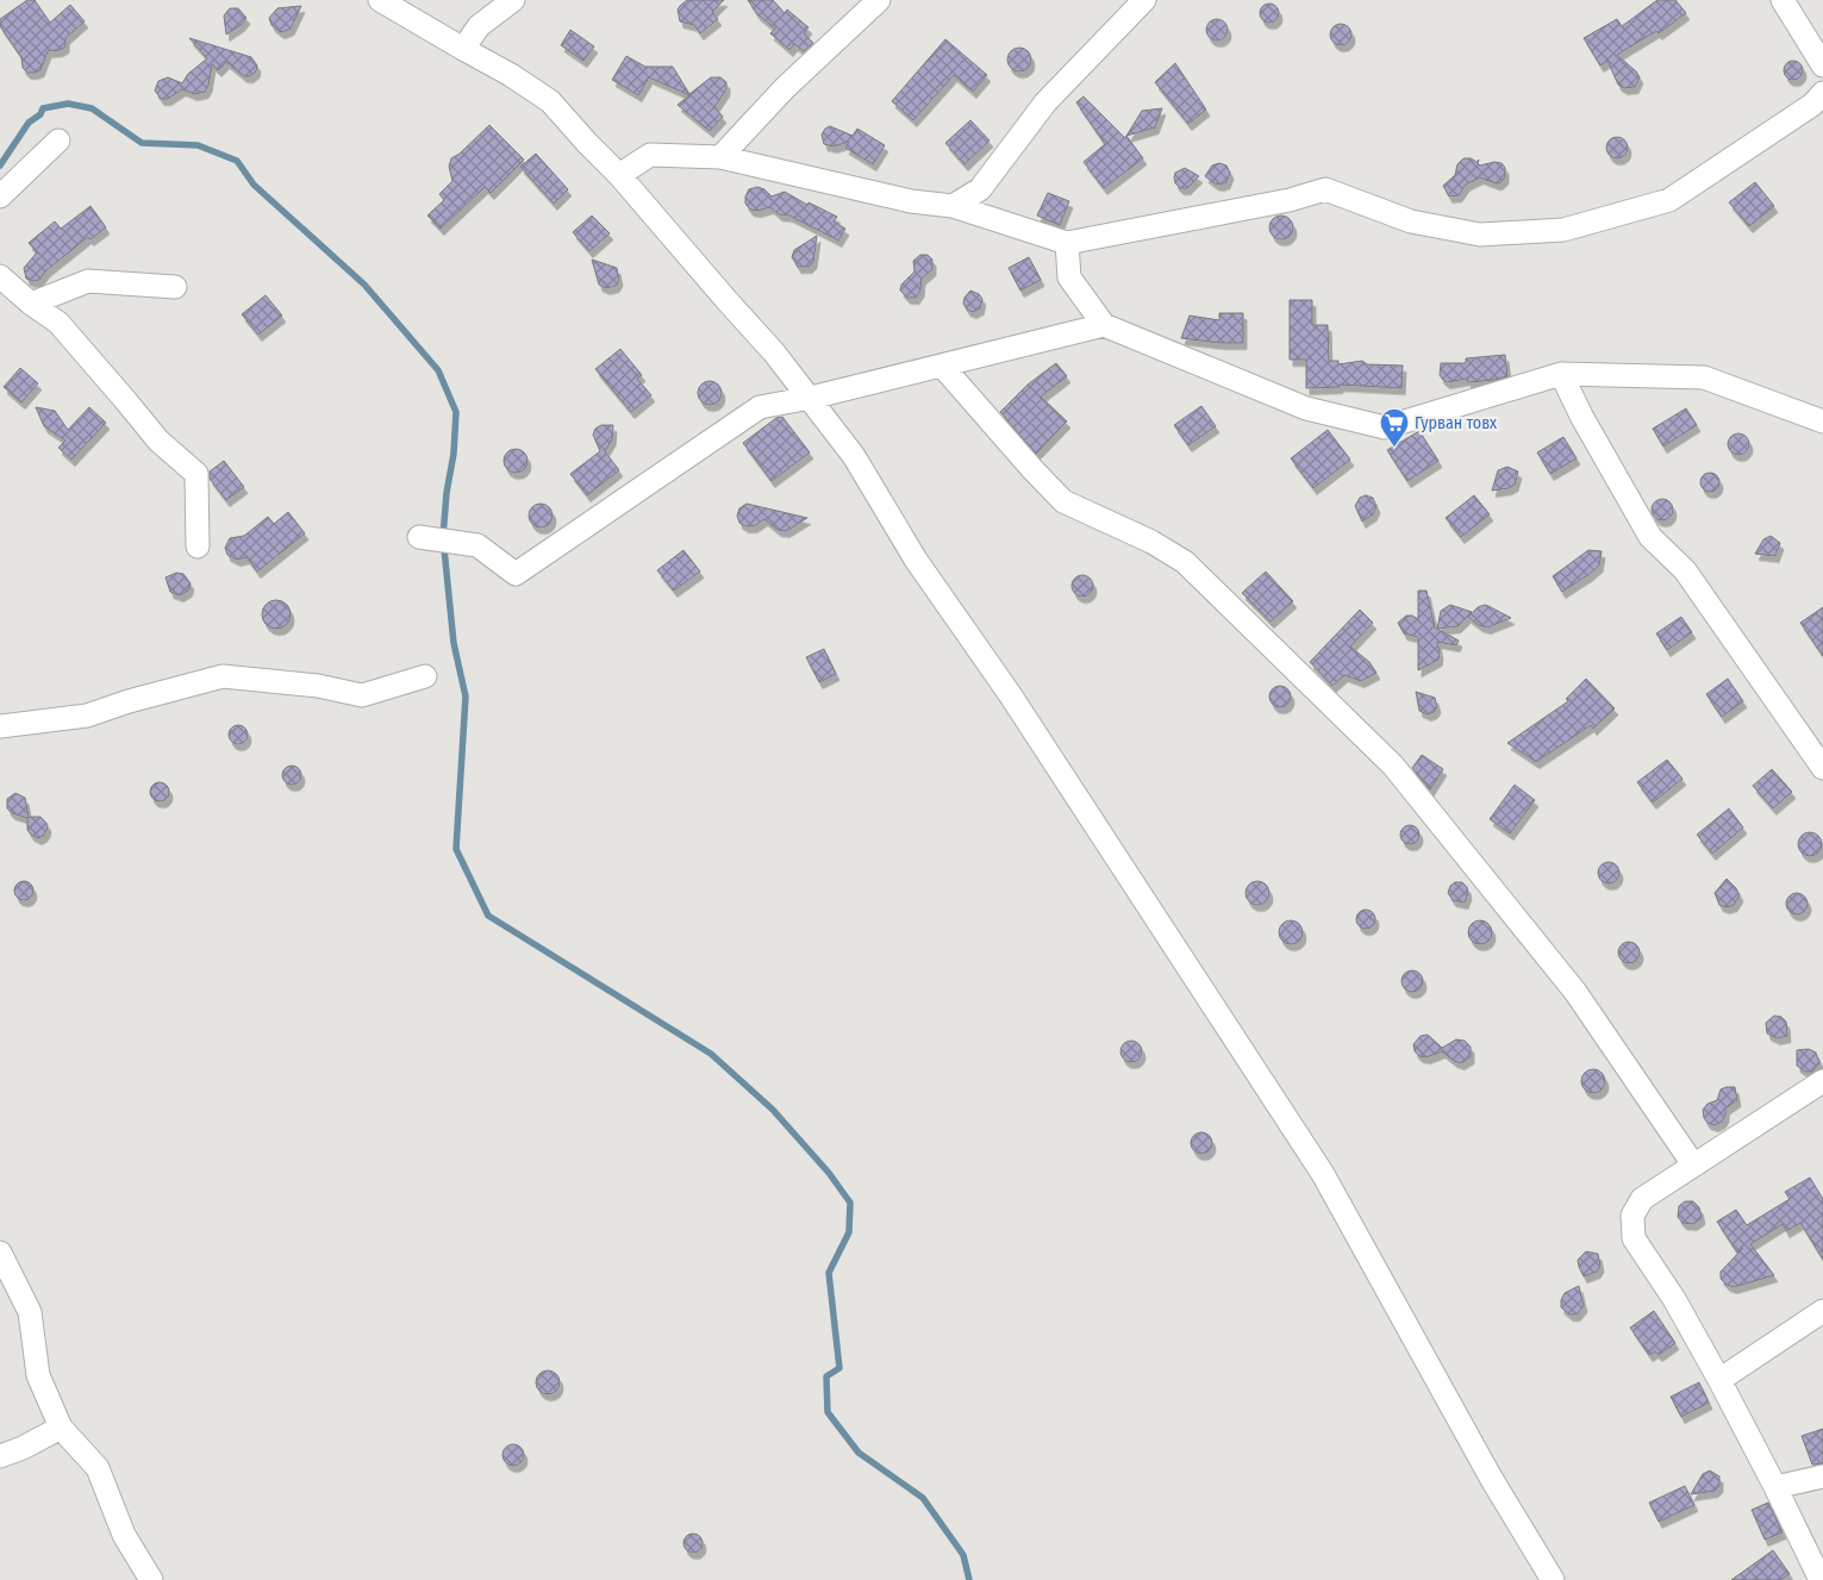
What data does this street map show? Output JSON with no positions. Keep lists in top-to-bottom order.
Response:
{
  "places": {
    "supermarket": ["Гурван товх"]
  }
}
